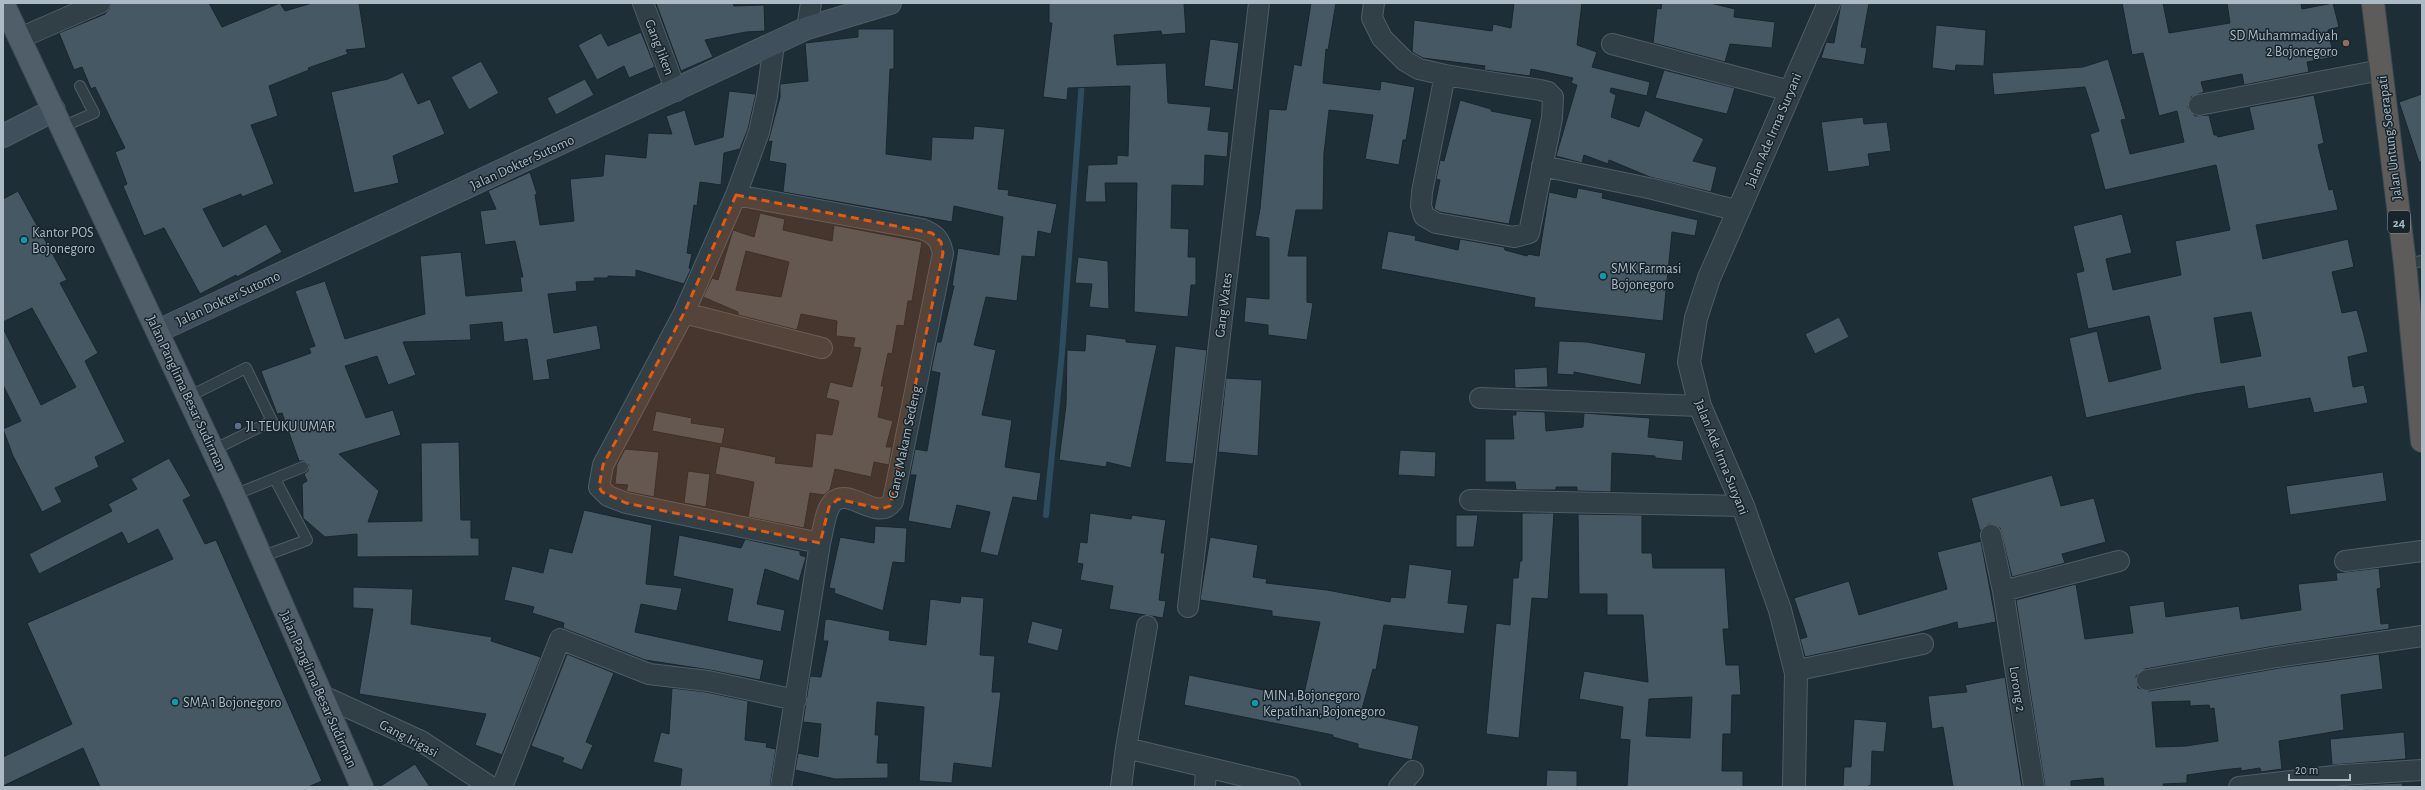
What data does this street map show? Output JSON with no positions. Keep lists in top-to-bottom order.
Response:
{
  "streets": {
    "highway": ["Jalan Untung Soerapati", "24"],
    "main road": ["Jalan Dokter Sutomo", "Jalan Panglima Besar Sudirman"],
    "street": [
      "Gang Jiken",
      "Jalan Ade Irma Suryani",
      "Gang Wates",
      "Gang Makam Sedeng",
      "Lorong 2",
      "Gang Irigasi"
    ]
  },
  "crossings": [
    ["Gang Jiken", "Jalan Dokter Sutomo"],
    ["Jalan Dokter Sutomo", "Jalan Panglima Besar Sudirman"],
    ["Jalan Panglima Besar Sudirman", "Gang Irigasi"]
  ],
  "places": [
    "SD Muhammadiyah 2 Bojonegoro",
    "Kantor POS Bojonegoro",
    "SMK Farmasi Bojonegoro",
    "JL TEUKU UMAR",
    "SMA 1 Bojonegoro",
    "MIN 1 Bojonegoro Kepatihan,Bojonegoro"
  ],
  "scale_bar": "20 m"
}
